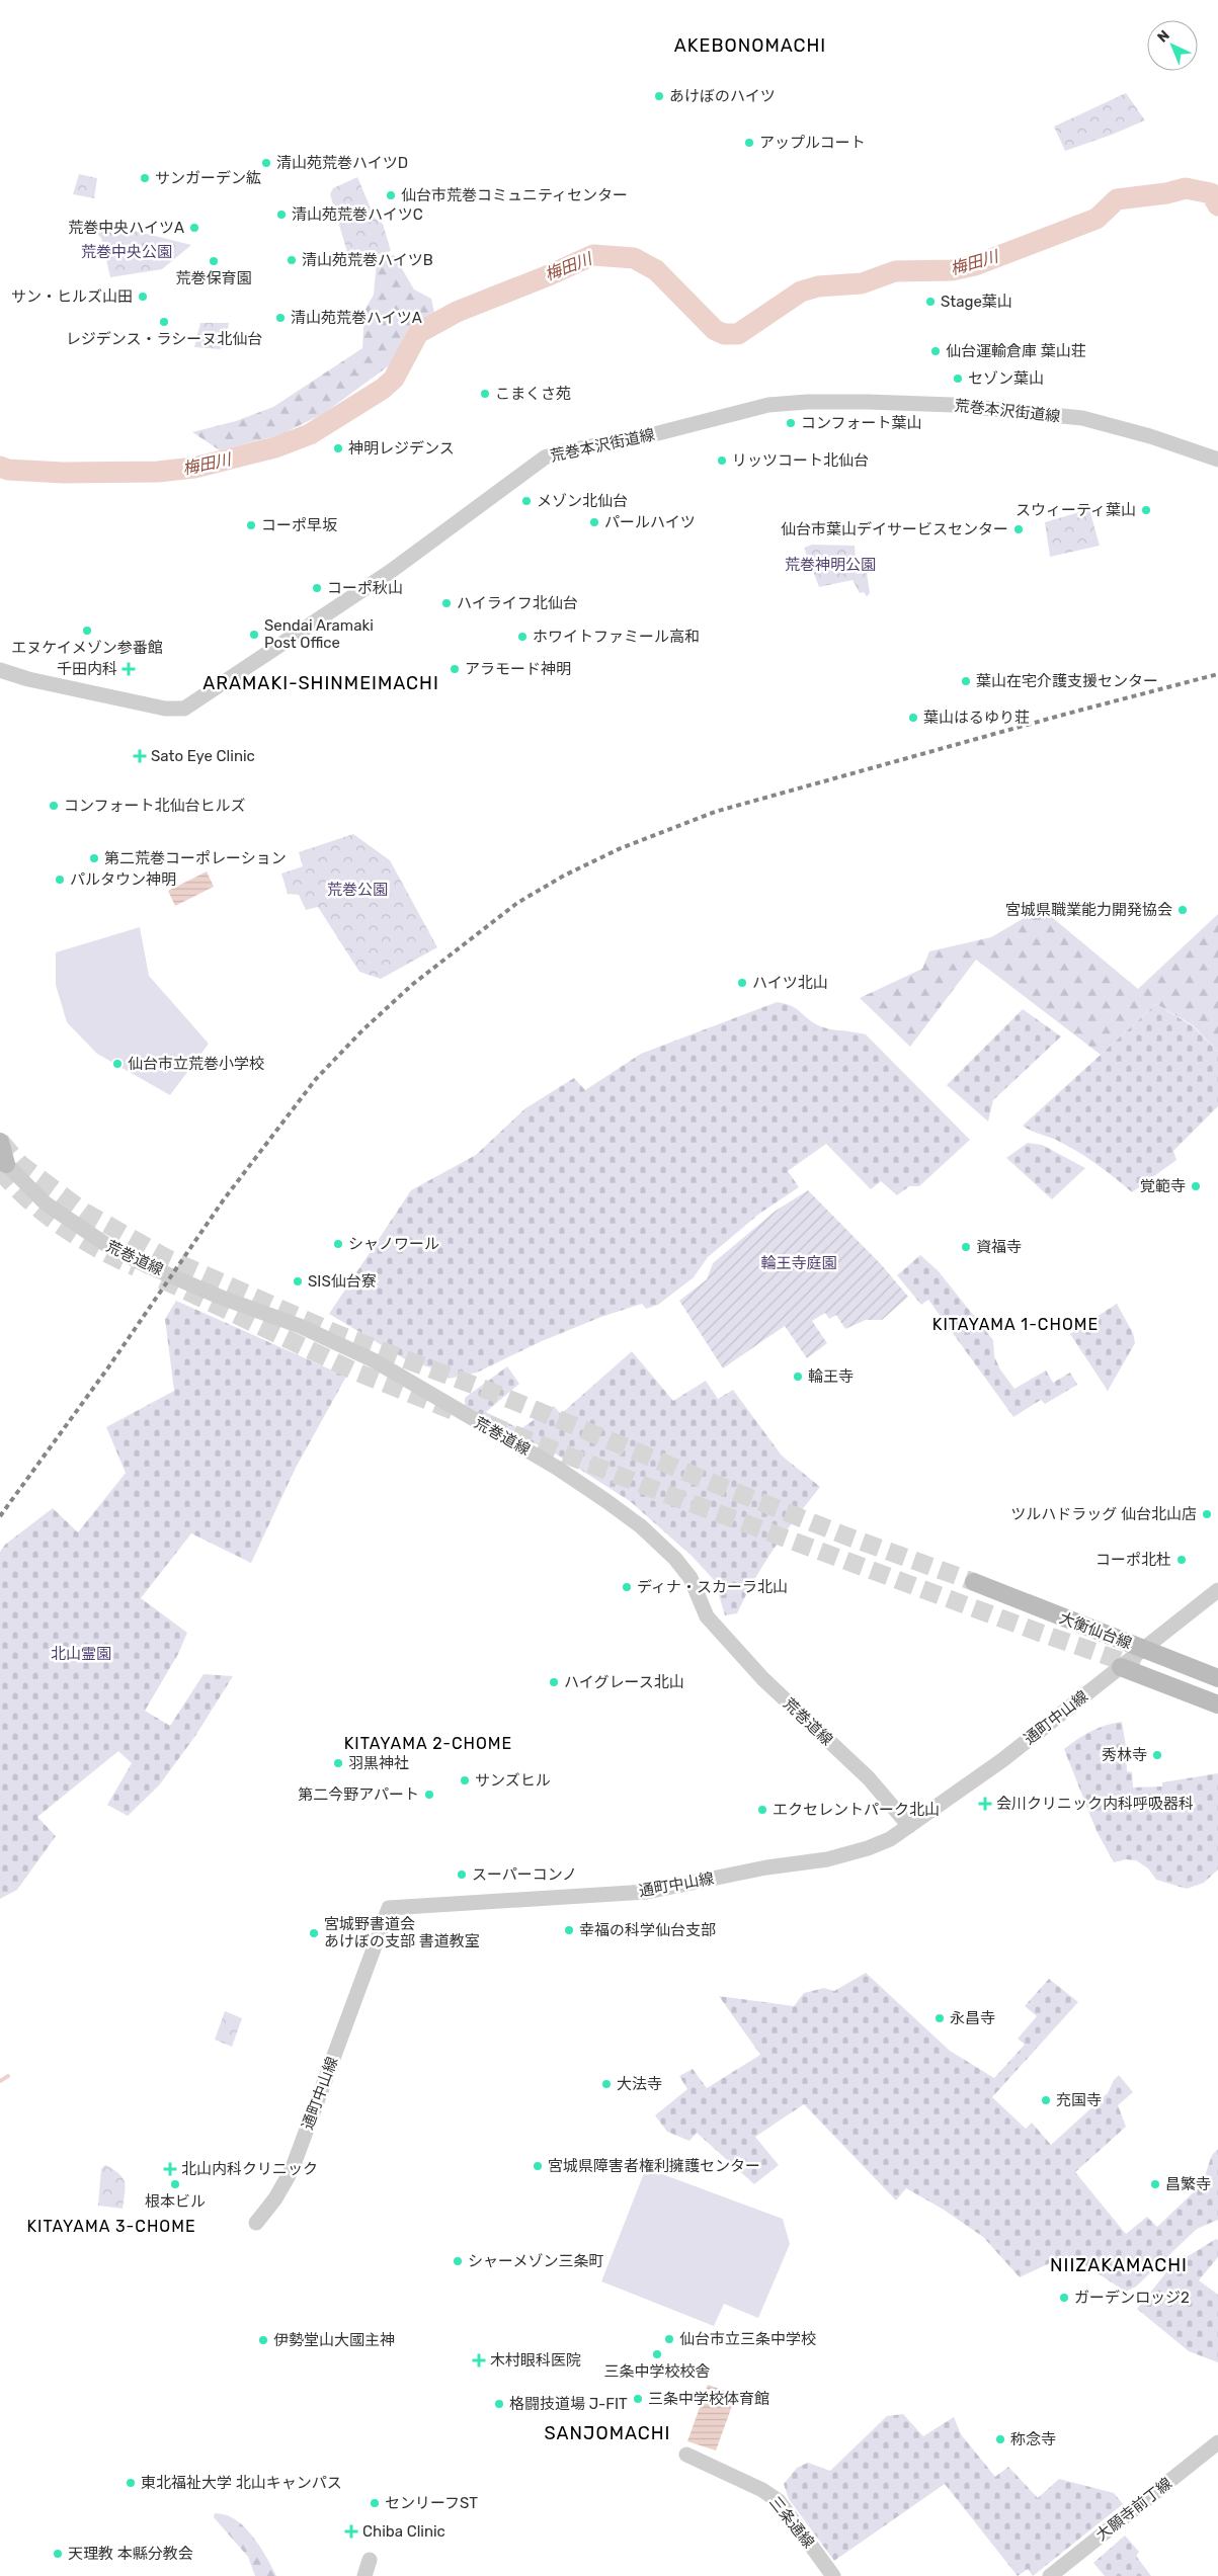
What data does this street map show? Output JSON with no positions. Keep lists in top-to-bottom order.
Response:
{
  "streets": {
    "main road": ["大衡仙台線"],
    "street": [
      "荒巻本沢街道線",
      "荒巻道線",
      "通町中山線",
      "大願寺前丁線",
      "三条通線"
    ]
  },
  "crossings": [
    ["荒巻道線", "通町中山線"],
    ["大衡仙台線", "通町中山線"]
  ],
  "districts": [
    "AKEBONOMACHI",
    "ARAMAKI-SHINMEIMACHI",
    "KITAYAMA 1-CHOME",
    "KITAYAMA 2-CHOME",
    "KITAYAMA 3-CHOME",
    "NIIZAKAMACHI",
    "SANJOMACHI"
  ],
  "water": ["梅田川"],
  "parks": [
    "荒巻中央公園",
    "荒巻神明公園",
    "荒巻公園",
    "輪王寺庭園",
    "北山霊園"
  ],
  "places": {
    "other": [
      "あけぼのハイツ",
      "アップルコート",
      "清山苑荒巻ハイツD",
      "サンガーデン紘",
      "仙台市荒巻コミュニティセンター",
      "清山苑荒巻ハイツC",
      "荒巻中央ハイツA",
      "清山苑荒巻ハイツB",
      "荒巻保育園",
      "サン・ヒルズ山田",
      "Stage葉山",
      "清山苑荒巻ハイツA",
      "レジデンス・ラシーヌ北仙台",
      "仙台運輸倉庫 葉山荘",
      "セゾン葉山",
      "こまくさ苑",
      "コンフォート葉山",
      "神明レジデンス",
      "リッツコート北仙台",
      "メゾン北仙台",
      "スウィーティ葉山",
      "パールハイツ",
      "コーポ早坂",
      "仙台市葉山デイサービスセンター",
      "コーポ秋山",
      "ハイライフ北仙台",
      "エヌケイメゾン参番館",
      "Sendai Aramaki Post Office",
      "ホワイトファミール高和",
      "アラモード神明",
      "葉山在宅介護支援センター",
      "葉山はるゆり荘",
      "コンフォート北仙台ヒルズ",
      "第二荒巻コーポレーション",
      "パルタウン神明",
      "宮城県職業能力開発協会",
      "ハイツ北山",
      "仙台市立荒巻小学校",
      "覚範寺",
      "シャノワール",
      "資福寺",
      "SIS仙台寮",
      "輪王寺",
      "ツルハドラッグ 仙台北山店",
      "コーポ北杜",
      "ディナ・スカーラ北山",
      "ハイグレース北山",
      "秀林寺",
      "羽黒神社",
      "サンズヒル",
      "第二今野アパート",
      "エクセレントパーク北山",
      "スーパーコンノ",
      "幸福の科学仙台支部",
      "宮城野書道会 あけぼの支部 書道教室",
      "永昌寺",
      "大法寺",
      "充国寺",
      "宮城県障害者権利擁護センター",
      "根本ビル",
      "昌繁寺",
      "シャーメゾン三条町",
      "ガーデンロッジ2",
      "仙台市立三条中学校",
      "伊勢堂山大國主神",
      "三条中学校校舎",
      "三条中学校体育館",
      "格闘技道場 J-FIT",
      "称念寺",
      "東北福祉大学 北山キャンパス",
      "センリーフST",
      "天理教 本縣分教会"
    ],
    "health": [
      "千田内科",
      "Sato Eye Clinic",
      "会川クリニック内科呼吸器科",
      "北山内科クリニック",
      "木村眼科医院",
      "Chiba Clinic"
    ]
  },
  "north": "top left"
}
